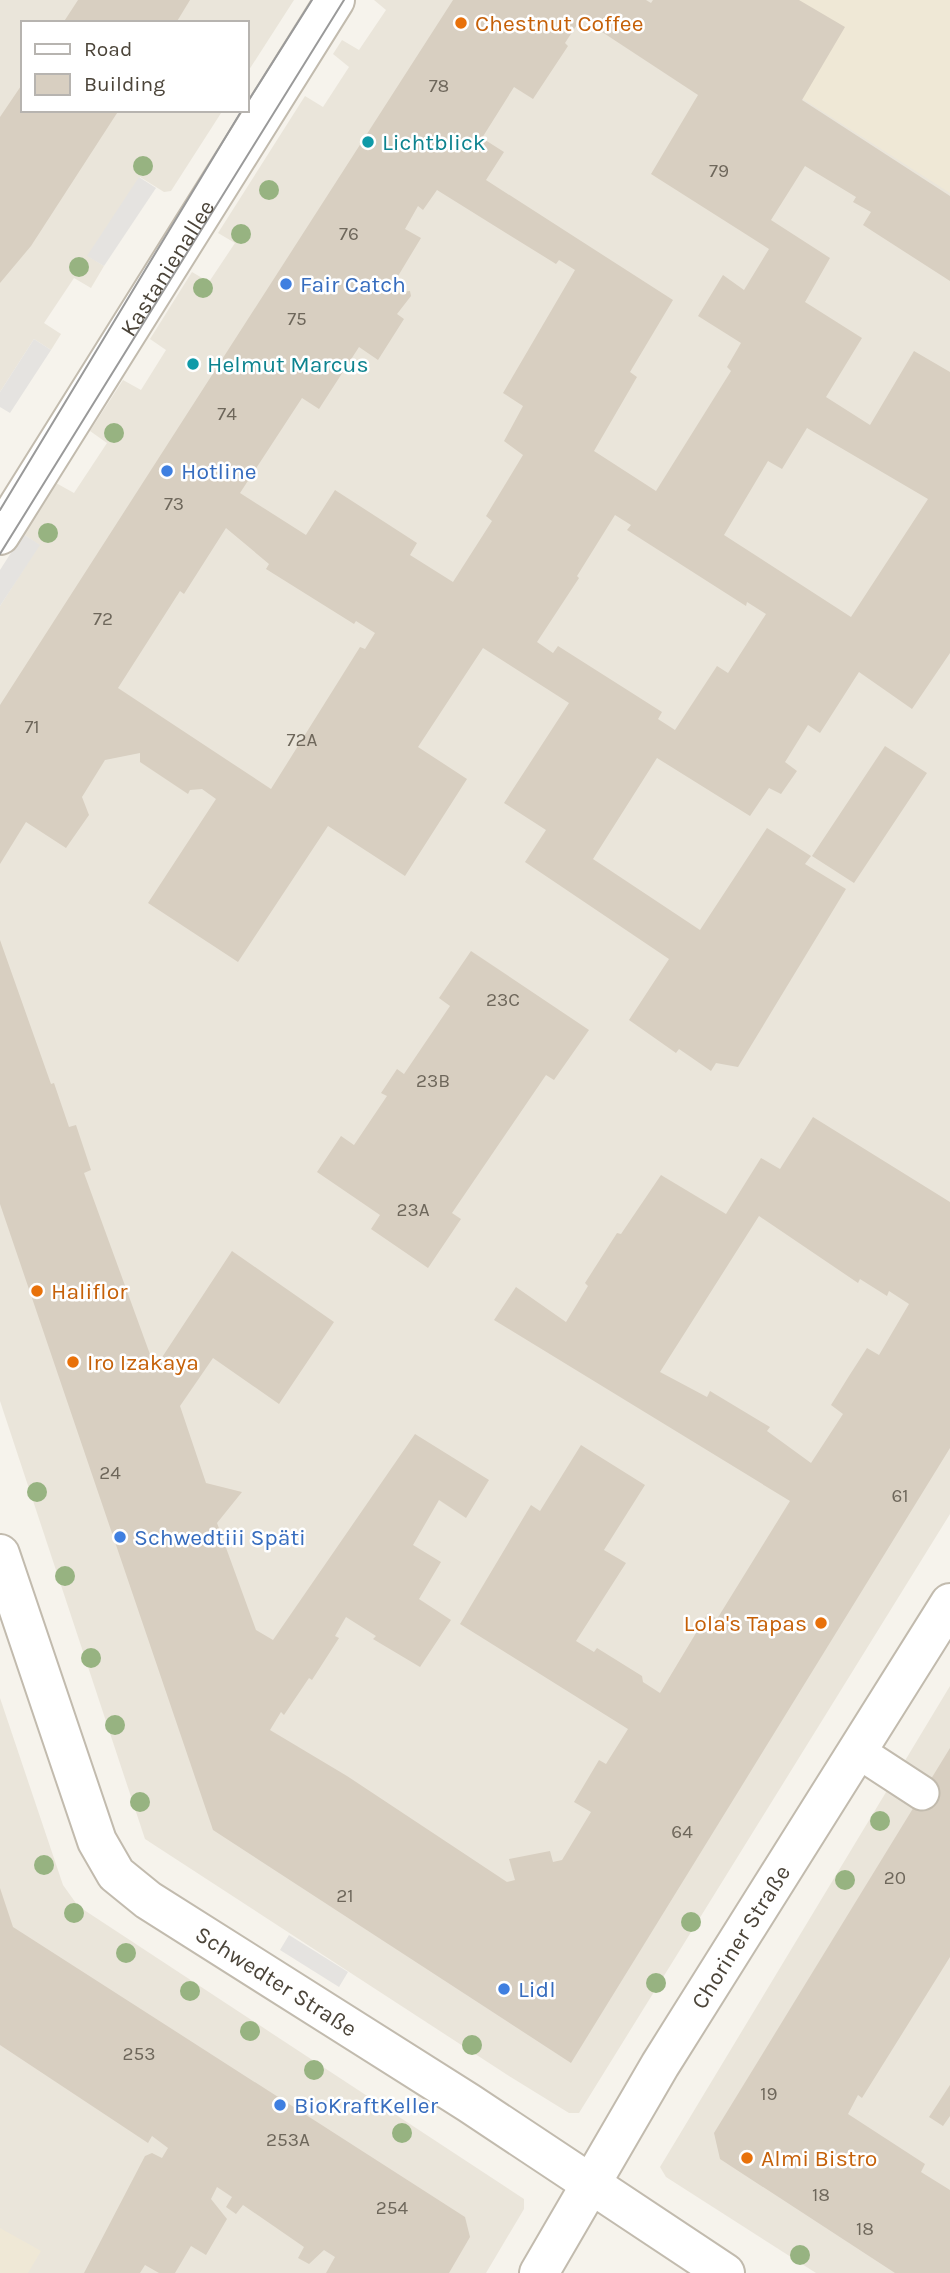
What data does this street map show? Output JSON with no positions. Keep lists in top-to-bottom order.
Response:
{
  "streets": {
    "street": ["Kastanienallee", "Choriner Straße", "Schwedter Straße"]
  },
  "crossings": [
    ["Choriner Straße", "Schwedter Straße"]
  ],
  "places": [
    "Chestnut Coffee",
    "Lichtblick",
    "Fair Catch",
    "Helmut Marcus",
    "Hotline",
    "Haliflor",
    "Iro Izakaya",
    "Schwedtiii Späti",
    "Lola's Tapas",
    "Lidl",
    "BioKraftKeller",
    "Almi Bistro"
  ],
  "house_numbers": [
    "78",
    "79",
    "76",
    "75",
    "74",
    "73",
    "72",
    "71",
    "72A",
    "23C",
    "23B",
    "23A",
    "24",
    "61",
    "64",
    "20",
    "21",
    "253",
    "19",
    "253A",
    "18",
    "254",
    "18"
  ],
  "legend": ["Road", "Building"]
}
